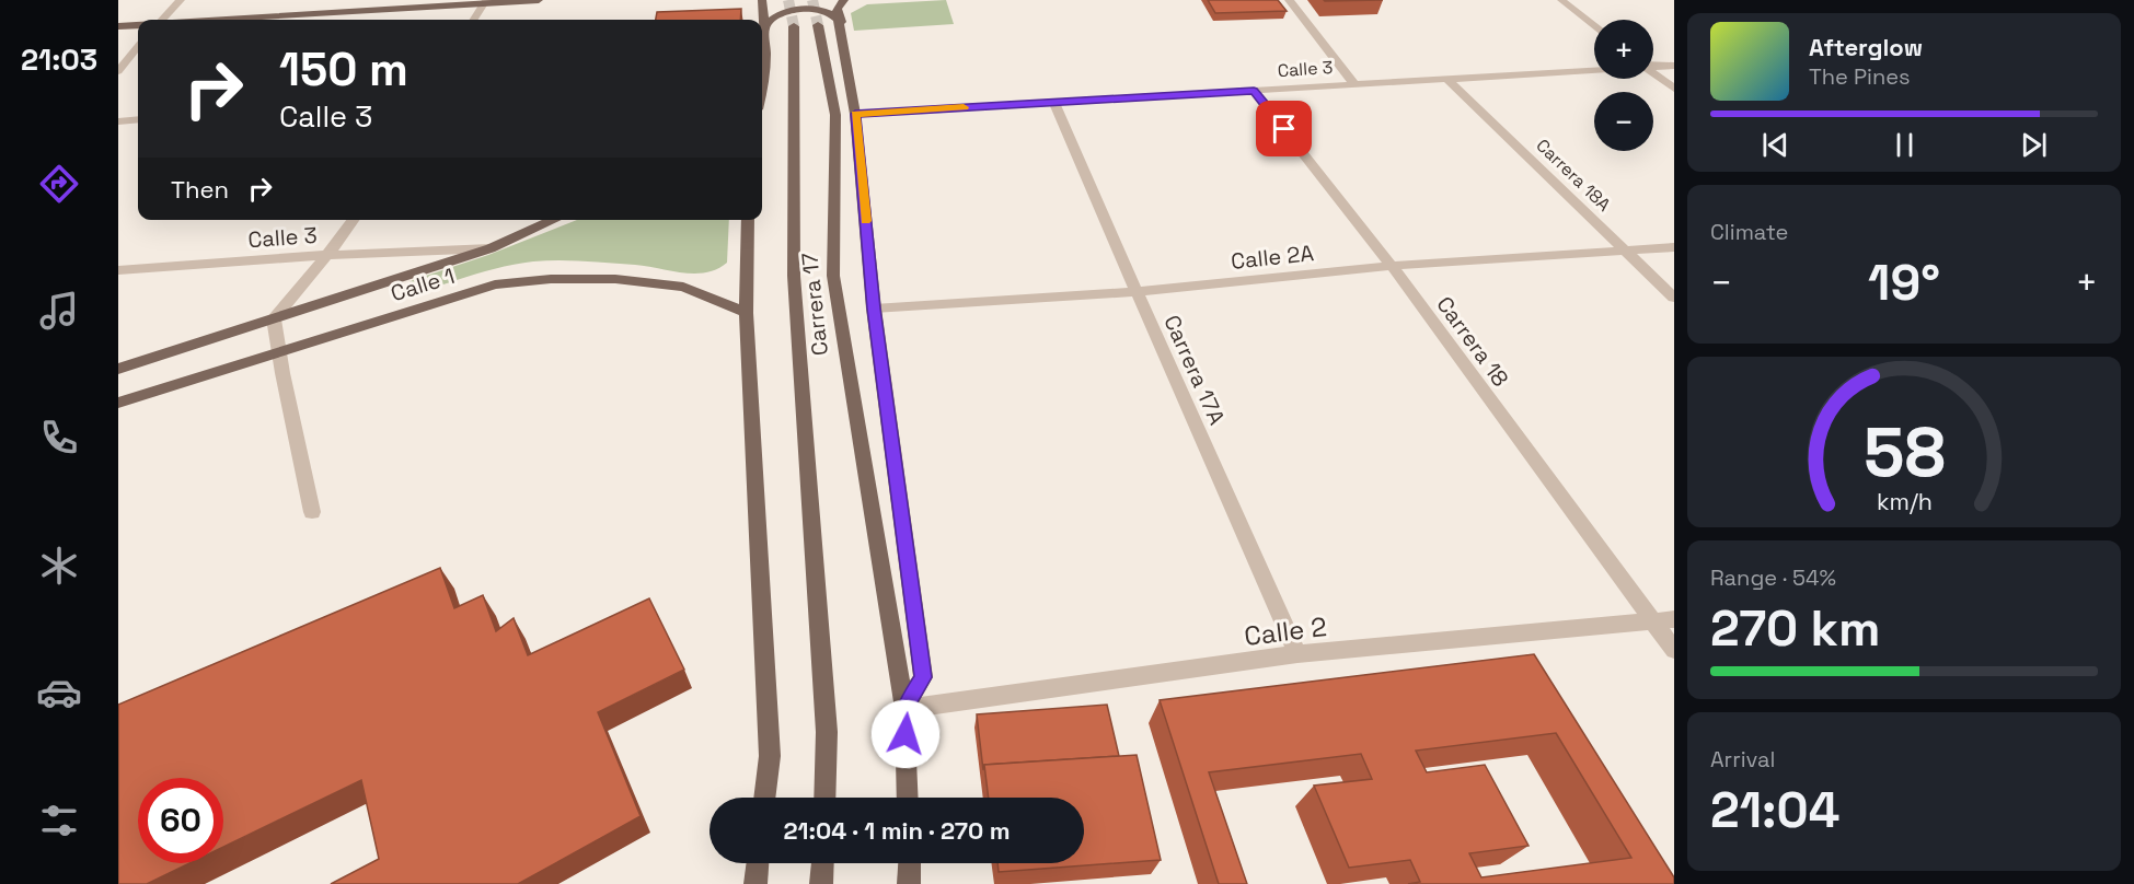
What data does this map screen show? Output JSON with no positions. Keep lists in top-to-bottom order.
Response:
{
  "streets": {
    "main road": ["Calle 1", "Carrera 17"],
    "street": [
      "Calle 3",
      "Carrera 18A",
      "Calle 2A",
      "Carrera 18",
      "Carrera 17A",
      "Calle 2"
    ]
  },
  "crossings": [
    ["Calle 3", "Carrera 18A"],
    ["Calle 3", "Calle 1"],
    ["Calle 3", "Carrera 18"],
    ["Calle 3", "Carrera 17A"],
    ["Carrera 18A", "Calle 2A"],
    ["Calle 2A", "Carrera 18"],
    ["Calle 2A", "Carrera 17A"],
    ["Carrera 17", "Calle 2"],
    ["Carrera 18", "Calle 2"],
    ["Carrera 17A", "Calle 2"]
  ],
  "page": {
    "tabs": "21:03",
    "map_buttons": ["+", "−"],
    "turn": ["150 m", "Calle 3"],
    "song": ["Afterglow", "The Pines"],
    "then": "Then",
    "tile": [
      "Climate",
      ["Range · 54%", "270 km"],
      ["Arrival", "21:04"]
    ],
    "heat": ["−", "19°", "+"],
    "limit": "60",
    "trip": "21:04 · 1 min · 270 m",
    "gauge": ["58", "km/h"]
  }
}
